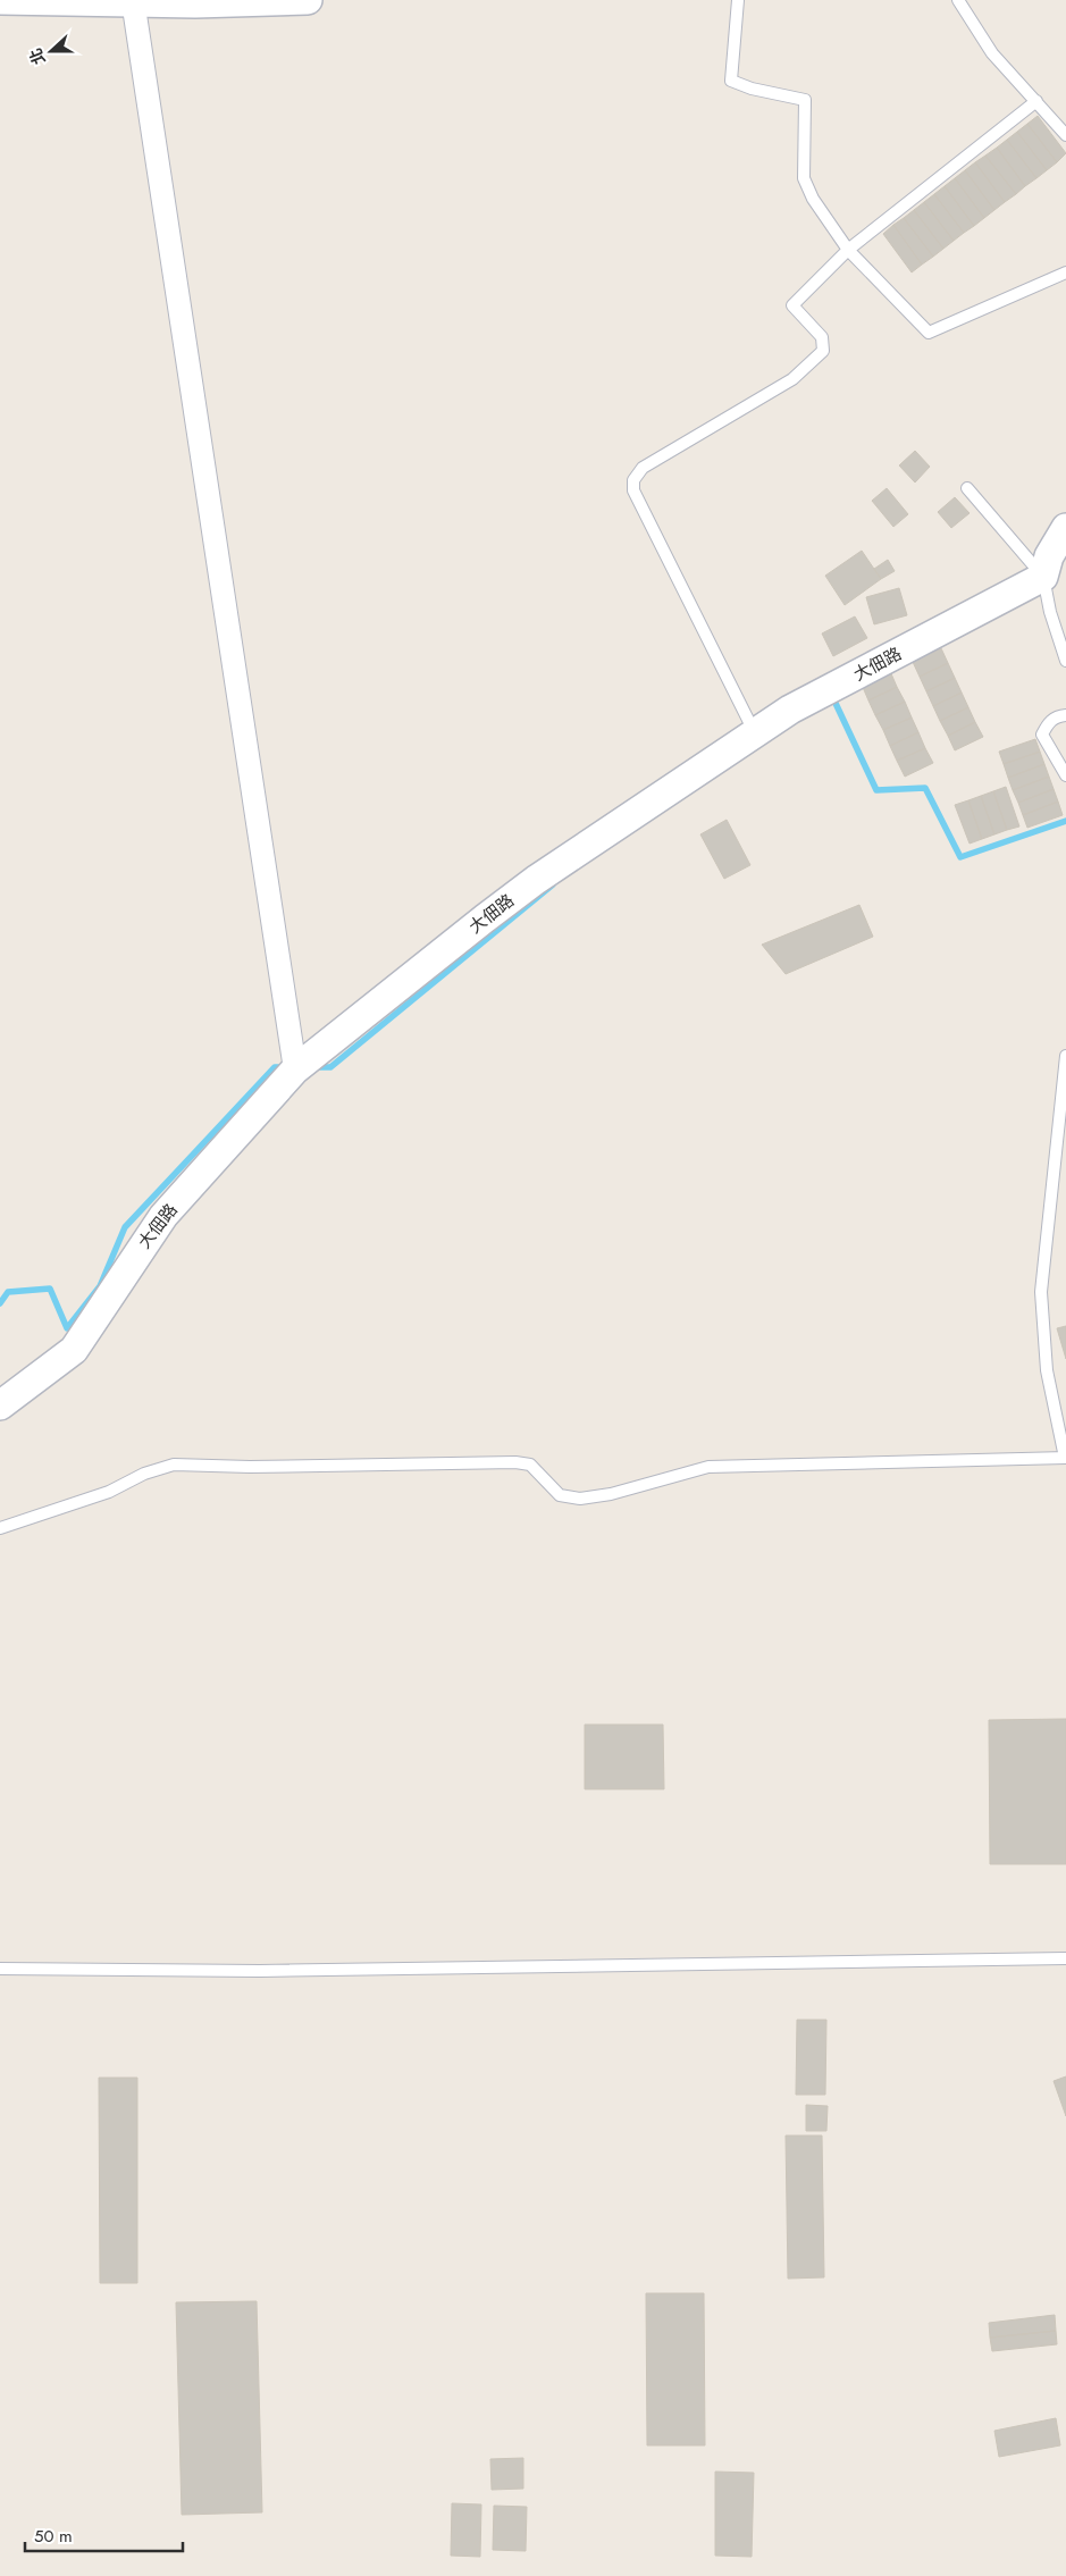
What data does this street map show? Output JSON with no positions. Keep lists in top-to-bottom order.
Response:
{
  "streets": {
    "street": ["大佃路"]
  },
  "scale_bar": "50 m",
  "north": "left"
}
